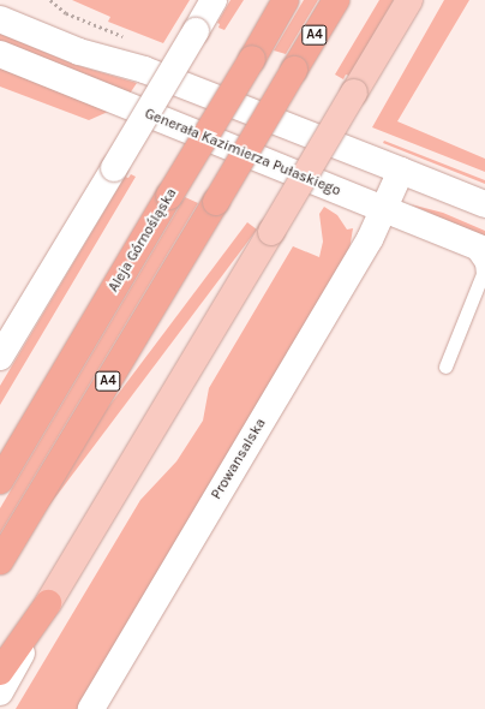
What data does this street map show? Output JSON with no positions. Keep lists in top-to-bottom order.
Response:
{
  "streets": {
    "highway": ["A4", "Aleja Górnośląska"],
    "street": ["Generała Kazimierza Pułaskiego", "Prowansalska"]
  },
  "crossings": [
    ["Generała Kazimierza Pułaskiego", "Prowansalska"]
  ]
}
